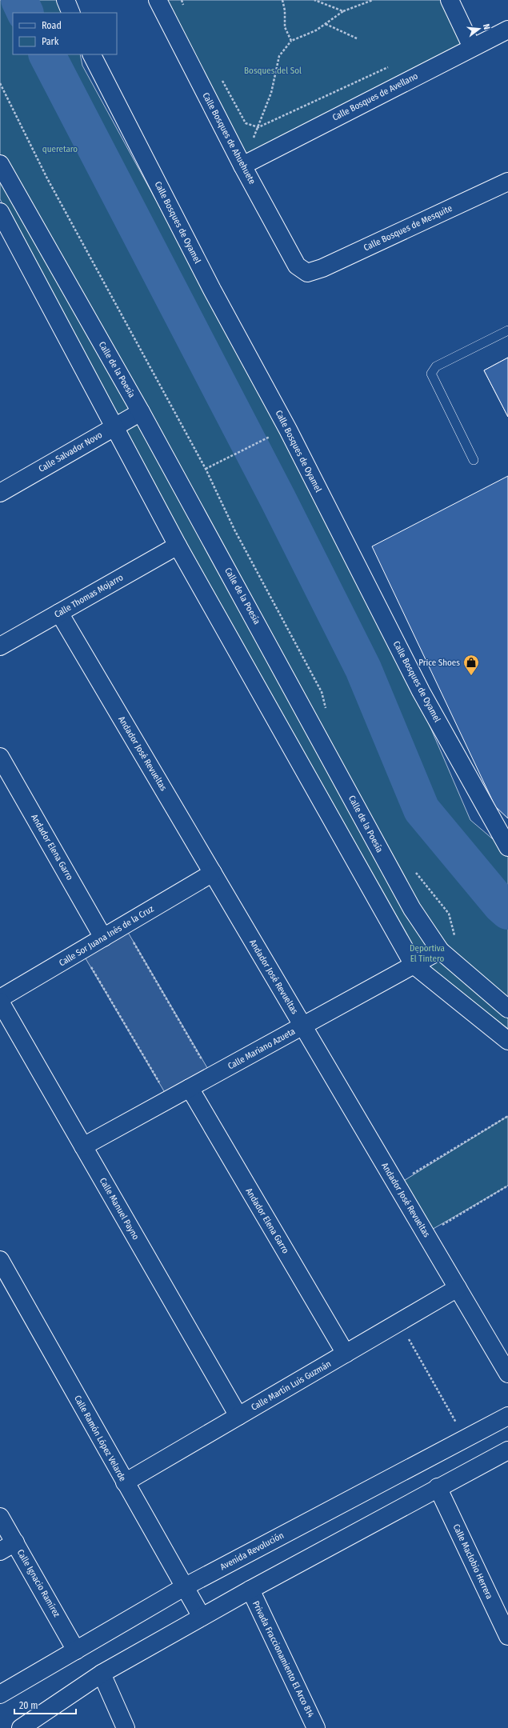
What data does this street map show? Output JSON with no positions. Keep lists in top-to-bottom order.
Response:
{
  "streets": {
    "street": [
      "Calle Bosques de Avellano",
      "Calle Bosques de Ahuehuete",
      "Calle Bosques de Oyamel",
      "Calle Bosques de Mesquite",
      "Calle de la Poesía",
      "Calle Salvador Novo",
      "Calle Thomas Mojarro",
      "Andador José Revueltas",
      "Andador Elena Garro",
      "Calle Sor Juana Inés de la Cruz",
      "Calle Mariano Azueta",
      "Calle Manuel Payno",
      "Calle Martín Luis Guzmán",
      "Calle Ramón López Velarde",
      "Avenida Revolución",
      "Calle Maclobio Herrera",
      "Calle Ignacio Ramírez",
      "Privada Fraccionamiento El Arco 814"
    ]
  },
  "crossings": [
    ["Calle Bosques de Avellano", "Calle Bosques de Ahuehuete"],
    ["Calle Bosques de Ahuehuete", "Calle Bosques de Mesquite"],
    ["Calle de la Poesía", "Calle Salvador Novo"],
    ["Calle de la Poesía", "Calle Mariano Azueta"],
    ["Calle Thomas Mojarro", "Andador José Revueltas"],
    ["Andador José Revueltas", "Calle Sor Juana Inés de la Cruz"],
    ["Andador José Revueltas", "Calle Mariano Azueta"],
    ["Andador José Revueltas", "Calle Martín Luis Guzmán"],
    ["Andador Elena Garro", "Calle Sor Juana Inés de la Cruz"],
    ["Andador Elena Garro", "Calle Mariano Azueta"],
    ["Andador Elena Garro", "Calle Martín Luis Guzmán"],
    ["Calle Mariano Azueta", "Calle Manuel Payno"],
    ["Calle Manuel Payno", "Calle Martín Luis Guzmán"],
    ["Calle Martín Luis Guzmán", "Calle Ramón López Velarde"],
    ["Calle Ramón López Velarde", "Avenida Revolución"],
    ["Avenida Revolución", "Calle Ignacio Ramírez"]
  ],
  "parks": ["Bosques del Sol", "queretaro", "Deportiva El Tintero"],
  "places": {
    "shop": ["Price Shoes"]
  },
  "legend": ["Road", "Park"],
  "scale_bar": "20 m",
  "north": "right"
}
